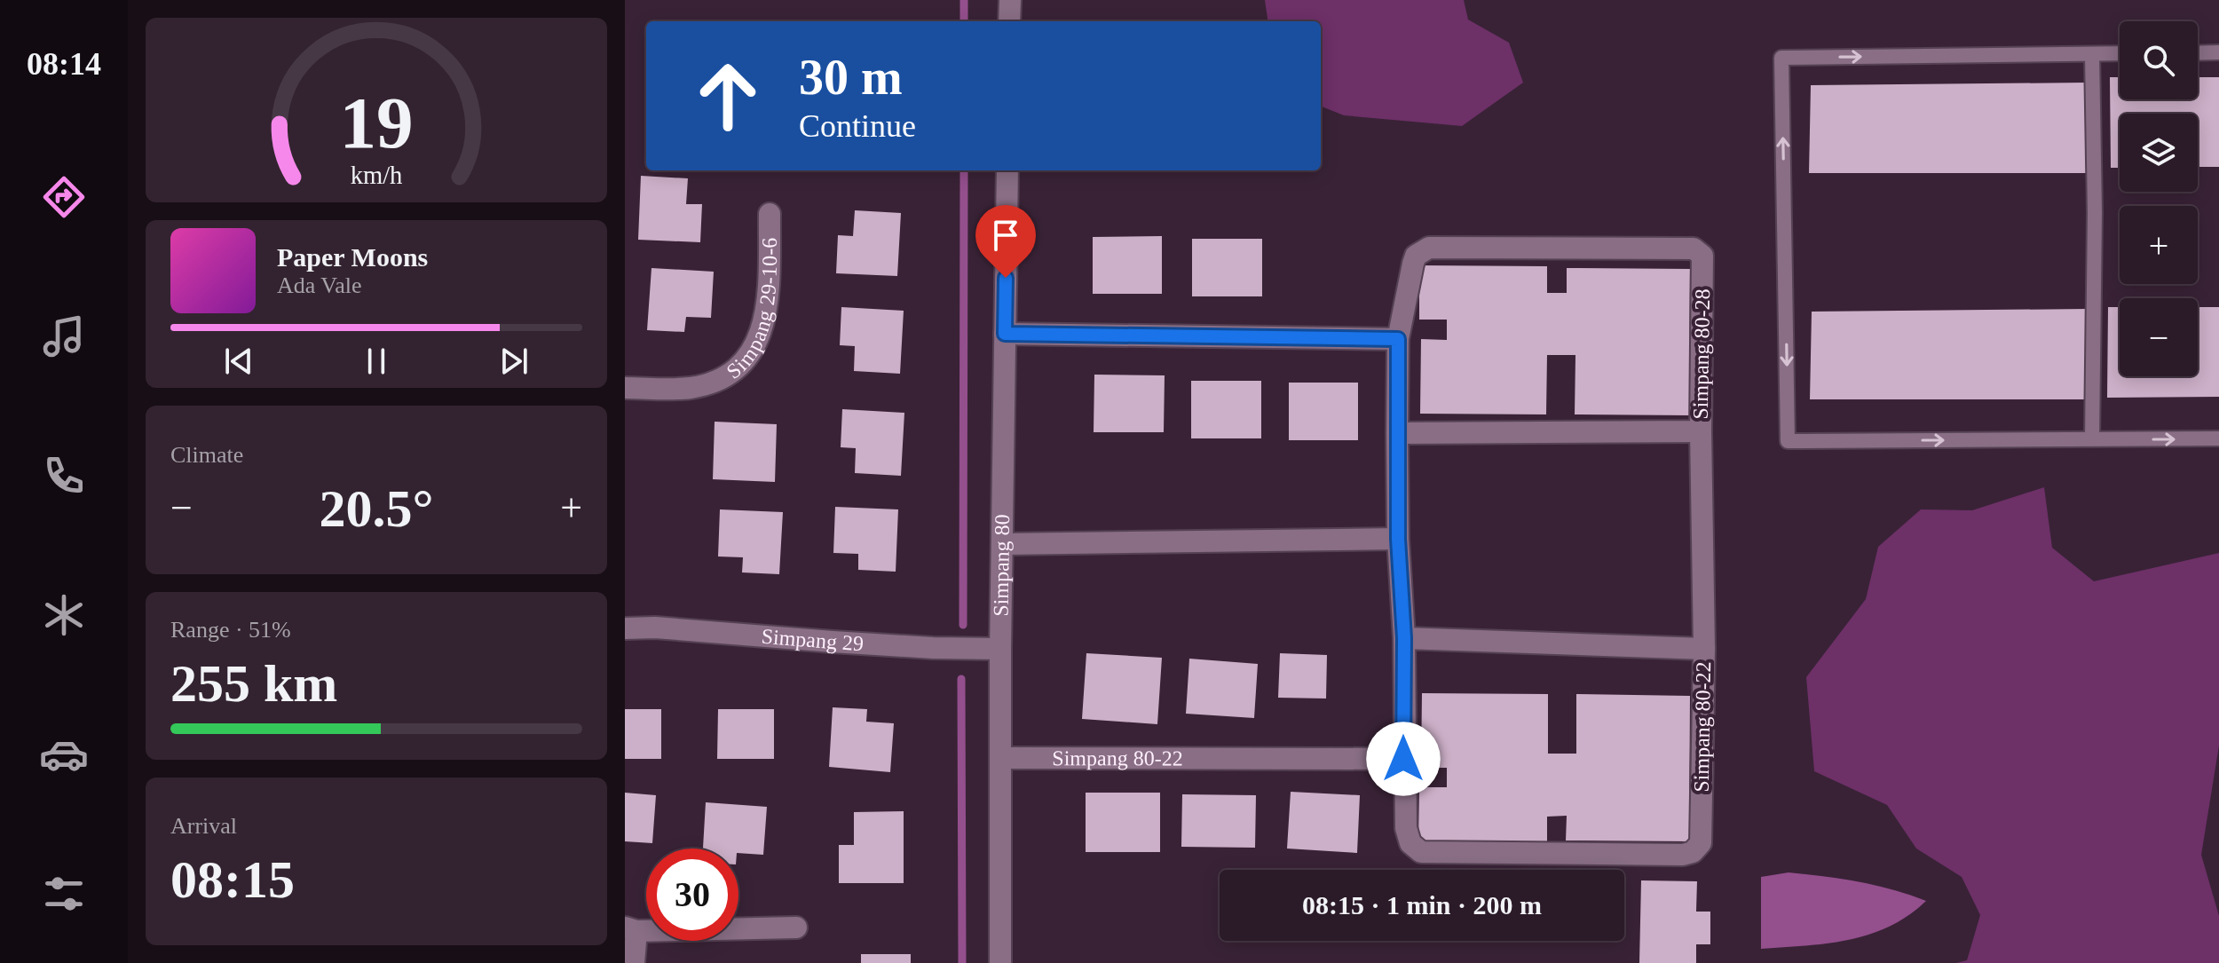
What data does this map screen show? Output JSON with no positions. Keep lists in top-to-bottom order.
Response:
{
  "streets": {
    "street": [
      "Simpang 29-10-6",
      "Simpang 80-28",
      "Simpang 80",
      "Simpang 29",
      "Simpang 80-22"
    ]
  },
  "crossings": [
    ["Simpang 80", "Simpang 29"],
    ["Simpang 80", "Simpang 80-22"]
  ],
  "page": {
    "tabs": "08:14",
    "map_buttons": ["+", "−"],
    "turn": ["30 m", "Continue"],
    "song": ["Paper Moons", "Ada Vale"],
    "tile": [
      "Climate",
      ["Range · 51%", "255 km"],
      ["Arrival", "08:15"]
    ],
    "heat": ["−", "20.5°", "+"],
    "limit": "30",
    "trip": "08:15 · 1 min · 200 m",
    "gauge": ["19", "km/h"]
  }
}
